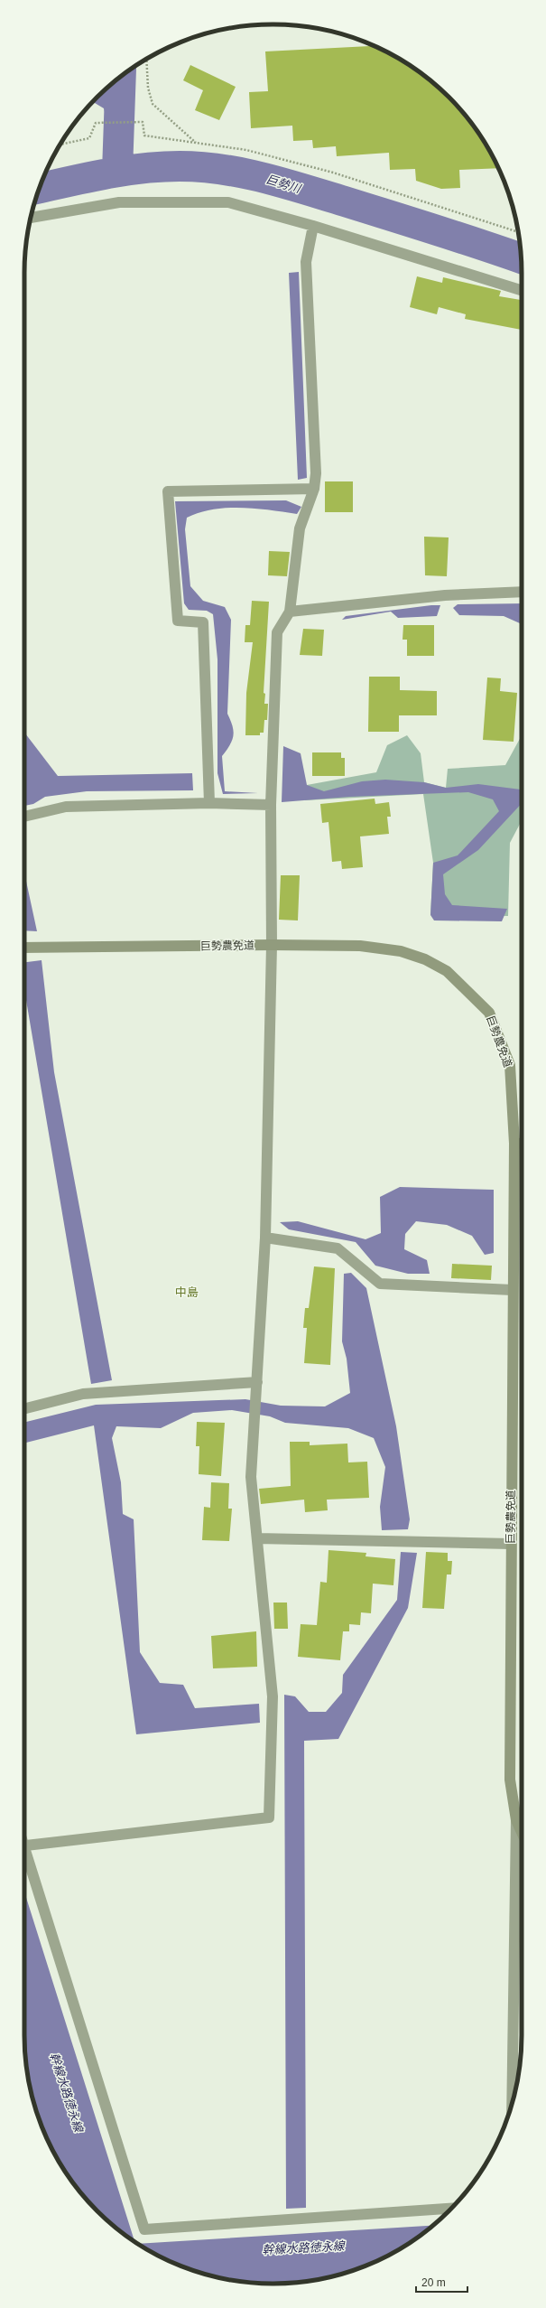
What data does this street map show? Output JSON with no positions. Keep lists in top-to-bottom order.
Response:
{
  "streets": {
    "street": ["巨勢農免道"]
  },
  "districts": ["中島"],
  "water": ["巨勢川", "幹線水路徳永線"],
  "scale_bar": "20 m"
}
